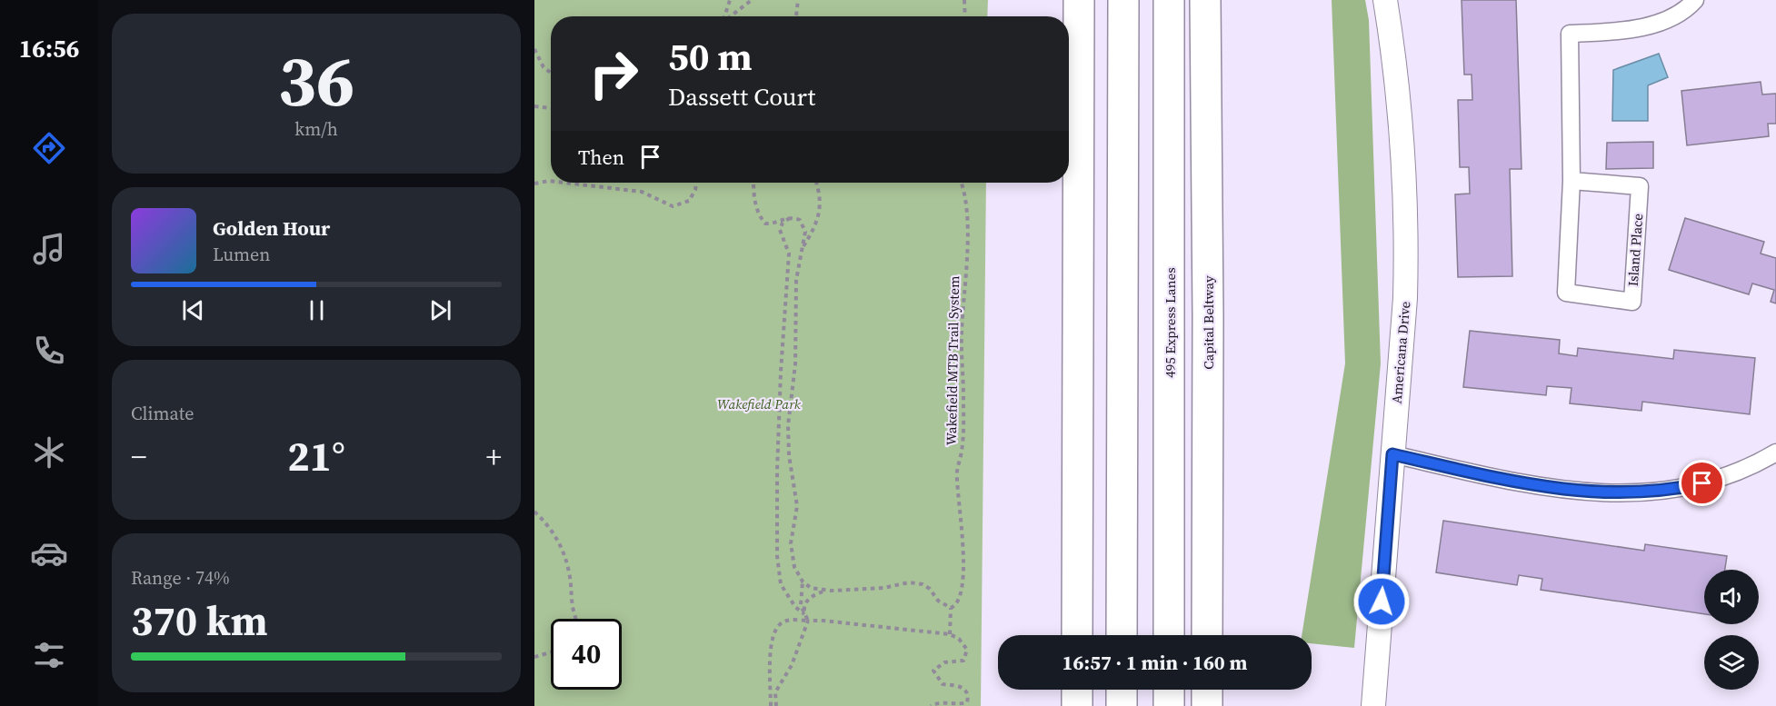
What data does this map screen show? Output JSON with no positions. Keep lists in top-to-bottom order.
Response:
{
  "streets": {
    "highway": ["495 Express Lanes", "Capital Beltway"],
    "street": ["Island Place", "Americana Drive"],
    "path": ["Wakefield MTB Trail System"]
  },
  "parks": ["Wakefield Park"],
  "page": {
    "tabs": "16:56",
    "tile": [
      ["36", "km/h"],
      "Climate",
      ["Range · 74%", "370 km"]
    ],
    "turn": ["50 m", "Dassett Court"],
    "then": "Then",
    "song": ["Golden Hour", "Lumen"],
    "heat": ["−", "21°", "+"],
    "limit": "40",
    "trip": "16:57 · 1 min · 160 m"
  }
}
